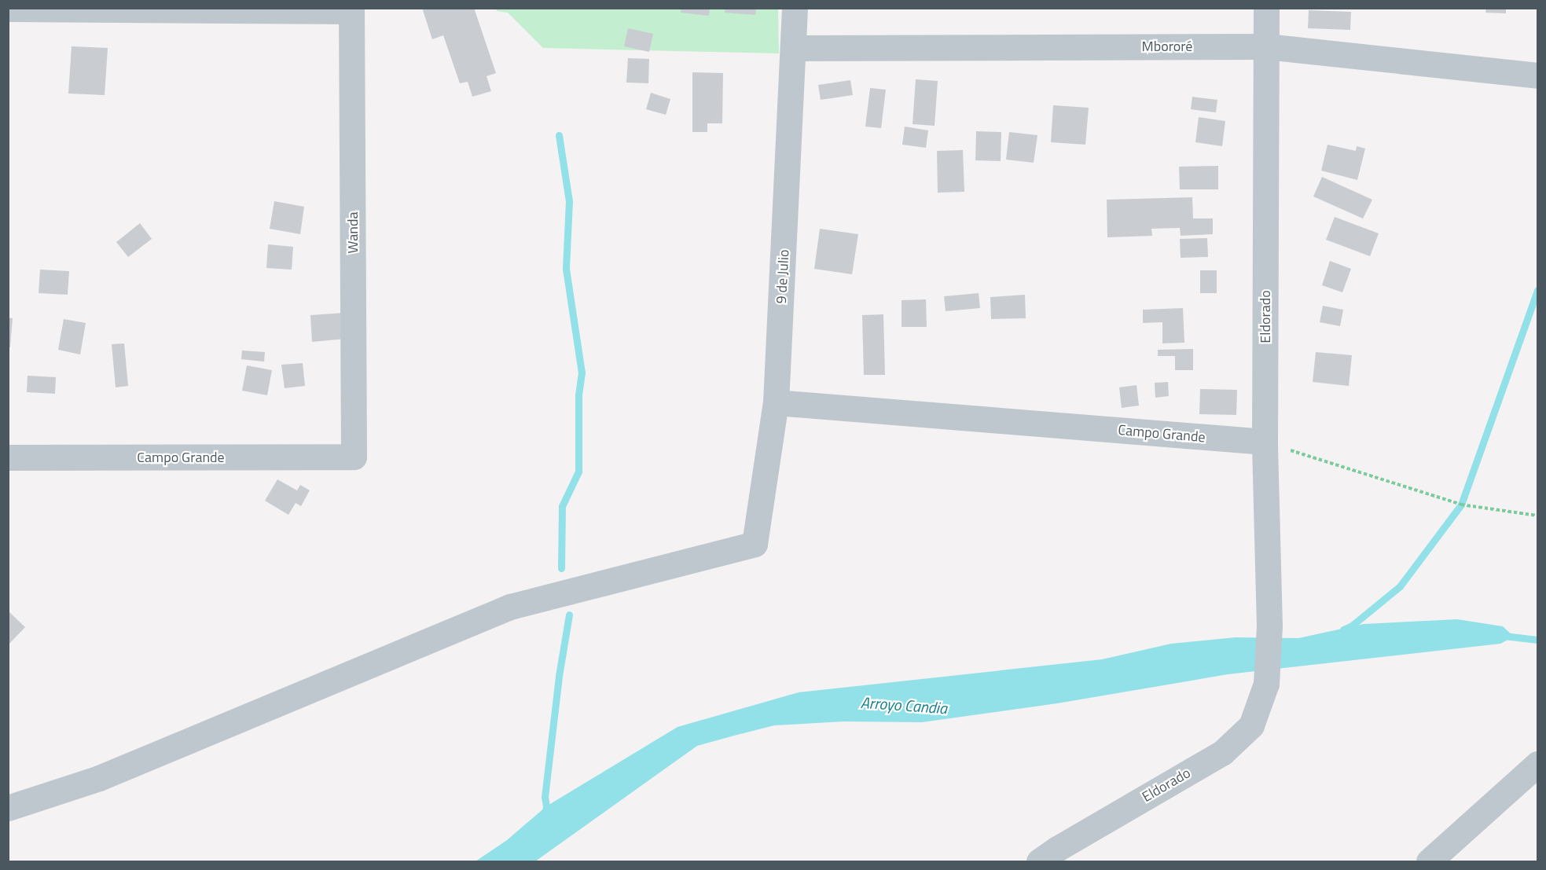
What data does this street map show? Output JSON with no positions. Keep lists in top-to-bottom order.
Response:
{
  "streets": {
    "street": [
      "Mbororé",
      "Wanda",
      "9 de Julio",
      "Eldorado",
      "Campo Grande"
    ]
  },
  "crossings": [
    ["Mbororé", "9 de Julio"],
    ["Mbororé", "Eldorado"],
    ["Wanda", "Campo Grande"],
    ["9 de Julio", "Campo Grande"],
    ["Eldorado", "Campo Grande"]
  ],
  "water": ["Arroyo Candia"]
}
